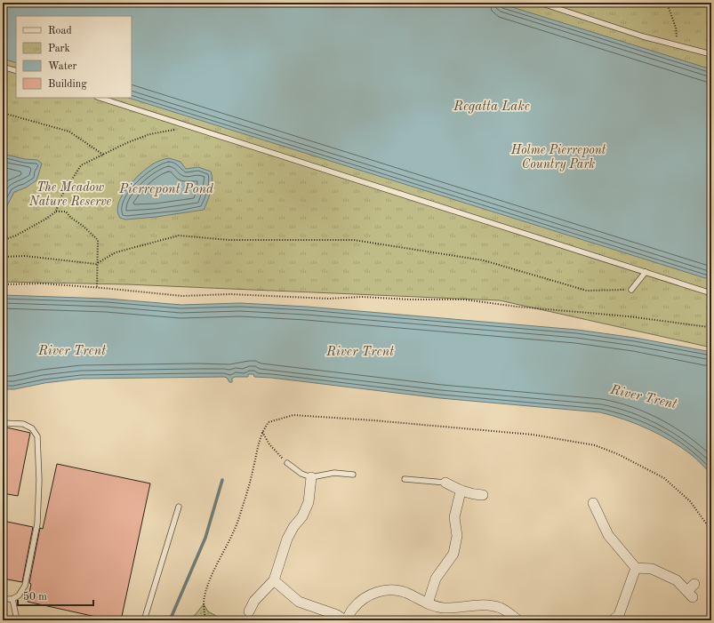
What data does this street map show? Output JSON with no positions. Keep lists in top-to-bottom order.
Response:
{
  "water": ["Regatta Lake", "Pierrepont Pond", "River Trent"],
  "parks": ["Holme Pierrepont Country Park", "The Meadow Nature Reserve"],
  "legend": [
    "Road",
    "Park",
    "Water",
    "Building"
  ],
  "scale_bar": "50 m"
}
